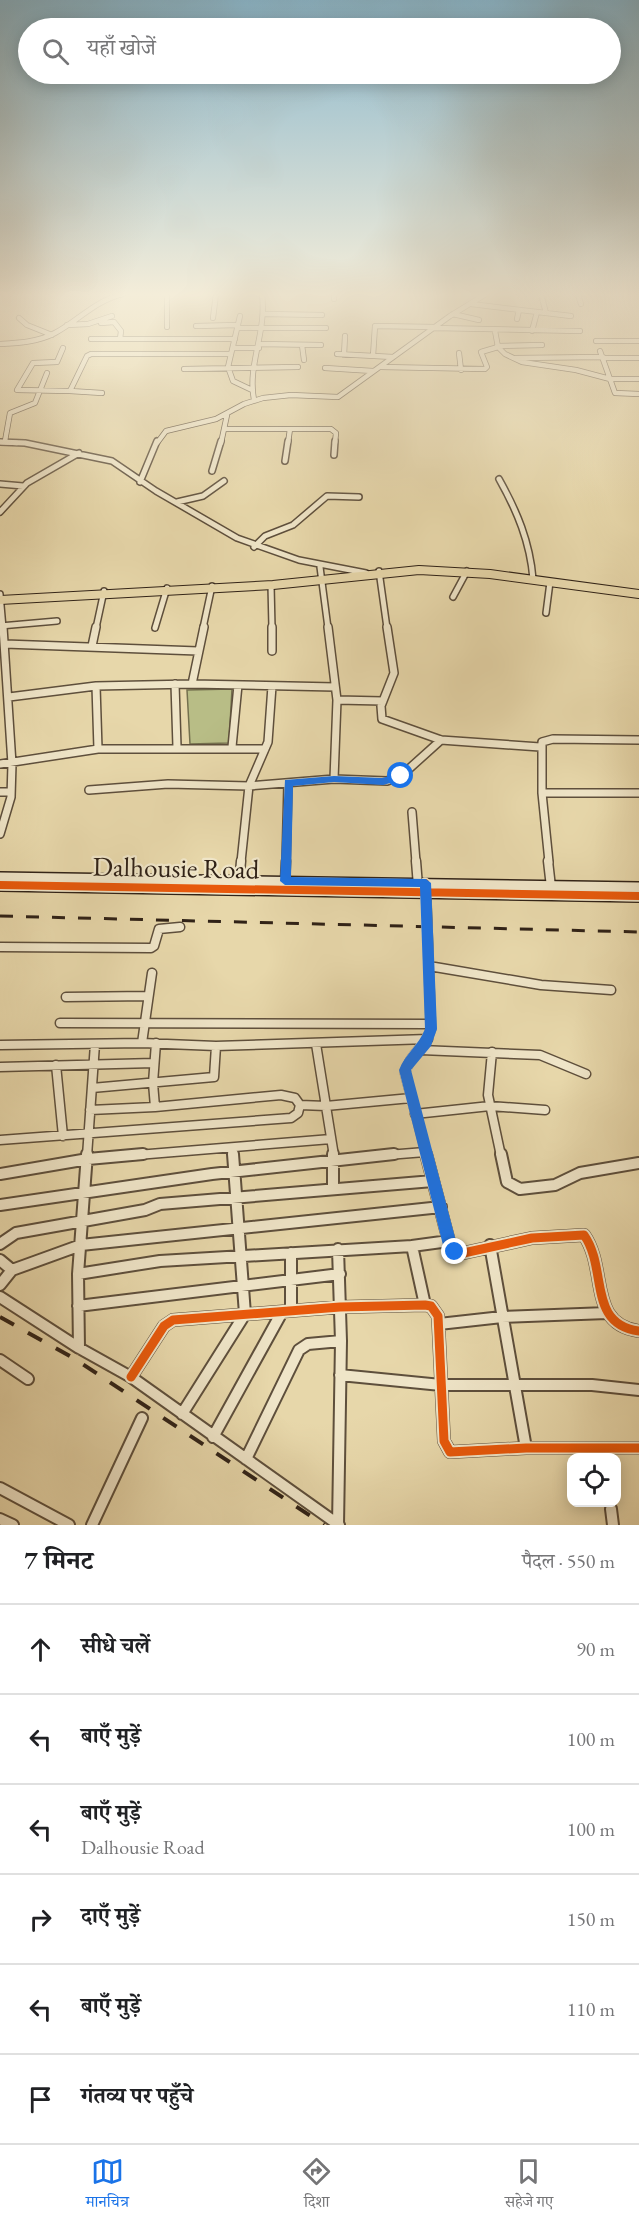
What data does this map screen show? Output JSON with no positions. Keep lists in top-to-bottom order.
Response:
{
  "streets": {
    "street": ["Dalhousie Road"]
  },
  "page": {
    "search": "यहाँ खोजें",
    "heading": ["7 मिनट", "पैदल · 550 m"],
    "list": [
      ["सीधे चलें", "90 m"],
      ["बाएँ मुड़ें", "100 m"],
      ["बाएँ मुड़ें", "Dalhousie Road", "100 m"],
      ["दाएँ मुड़ें", "150 m"],
      ["बाएँ मुड़ें", "110 m"],
      "गंतव्य पर पहुँचे"
    ],
    "nav": ["मानचित्र", "दिशा", "सहेजे गए"]
  }
}
